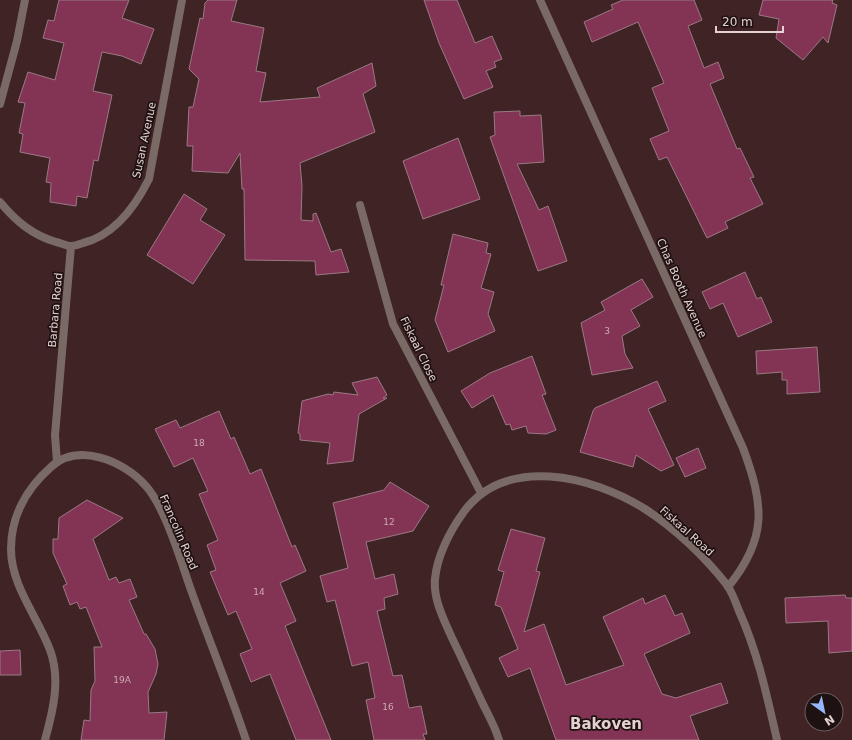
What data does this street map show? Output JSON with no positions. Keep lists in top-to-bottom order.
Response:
{
  "streets": {
    "street": [
      "Susan Avenue",
      "Chas Booth Avenue",
      "Barbara Road",
      "Fiskaal Close",
      "Fiskaal Road",
      "Francolin Road"
    ]
  },
  "crossings": [
    ["Susan Avenue", "Barbara Road"],
    ["Chas Booth Avenue", "Fiskaal Road"],
    ["Barbara Road", "Francolin Road"],
    ["Fiskaal Close", "Fiskaal Road"]
  ],
  "districts": ["Bakoven"],
  "house_numbers": [
    "3",
    "18",
    "12",
    "14",
    "19A",
    "16"
  ],
  "scale_bar": "20 m",
  "north": "bottom right"
}
